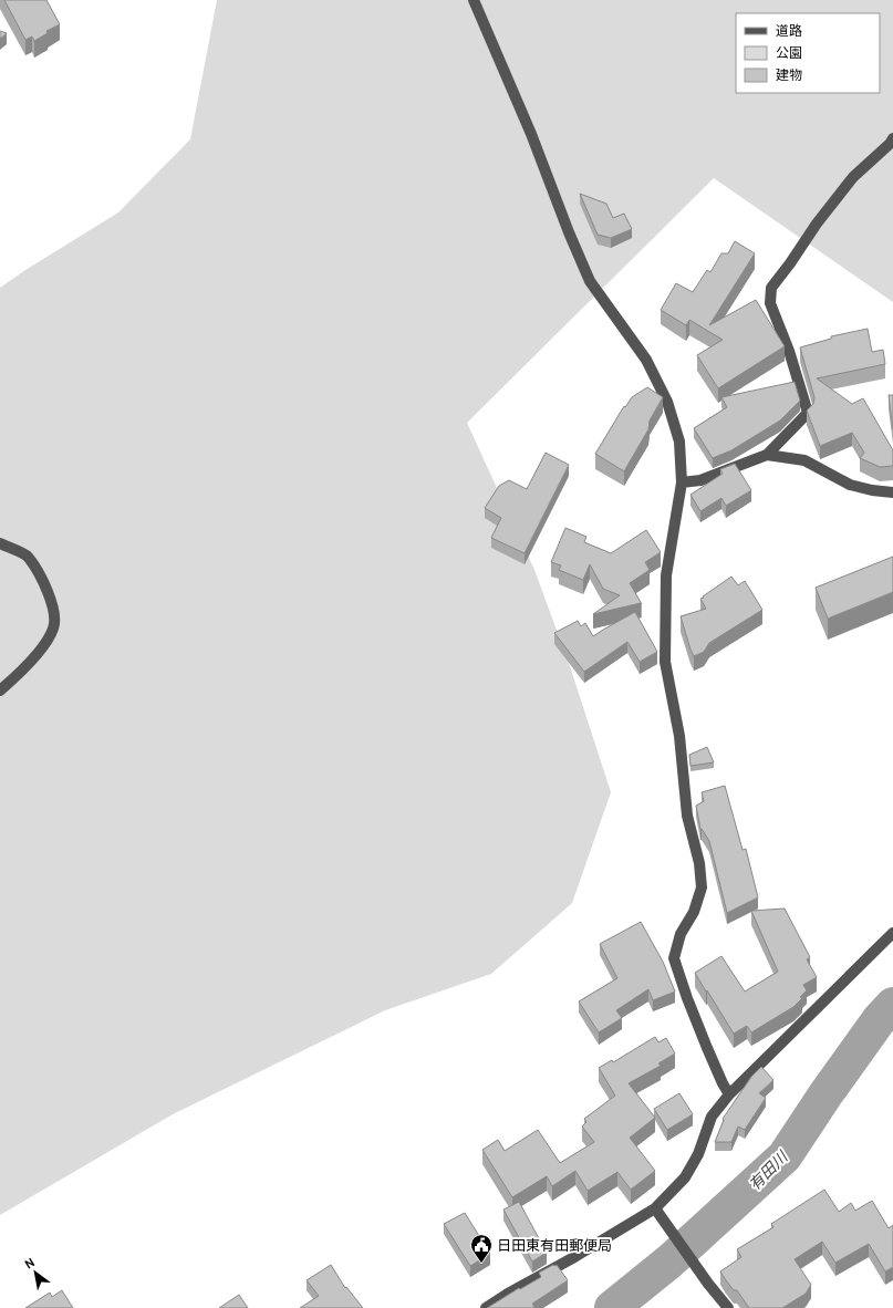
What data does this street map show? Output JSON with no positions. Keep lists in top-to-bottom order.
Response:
{
  "water": ["有田川"],
  "places": {
    "public building": ["日田東有田郵便局"]
  },
  "legend": ["道路", "公園", "建物"],
  "north": "top left"
}
